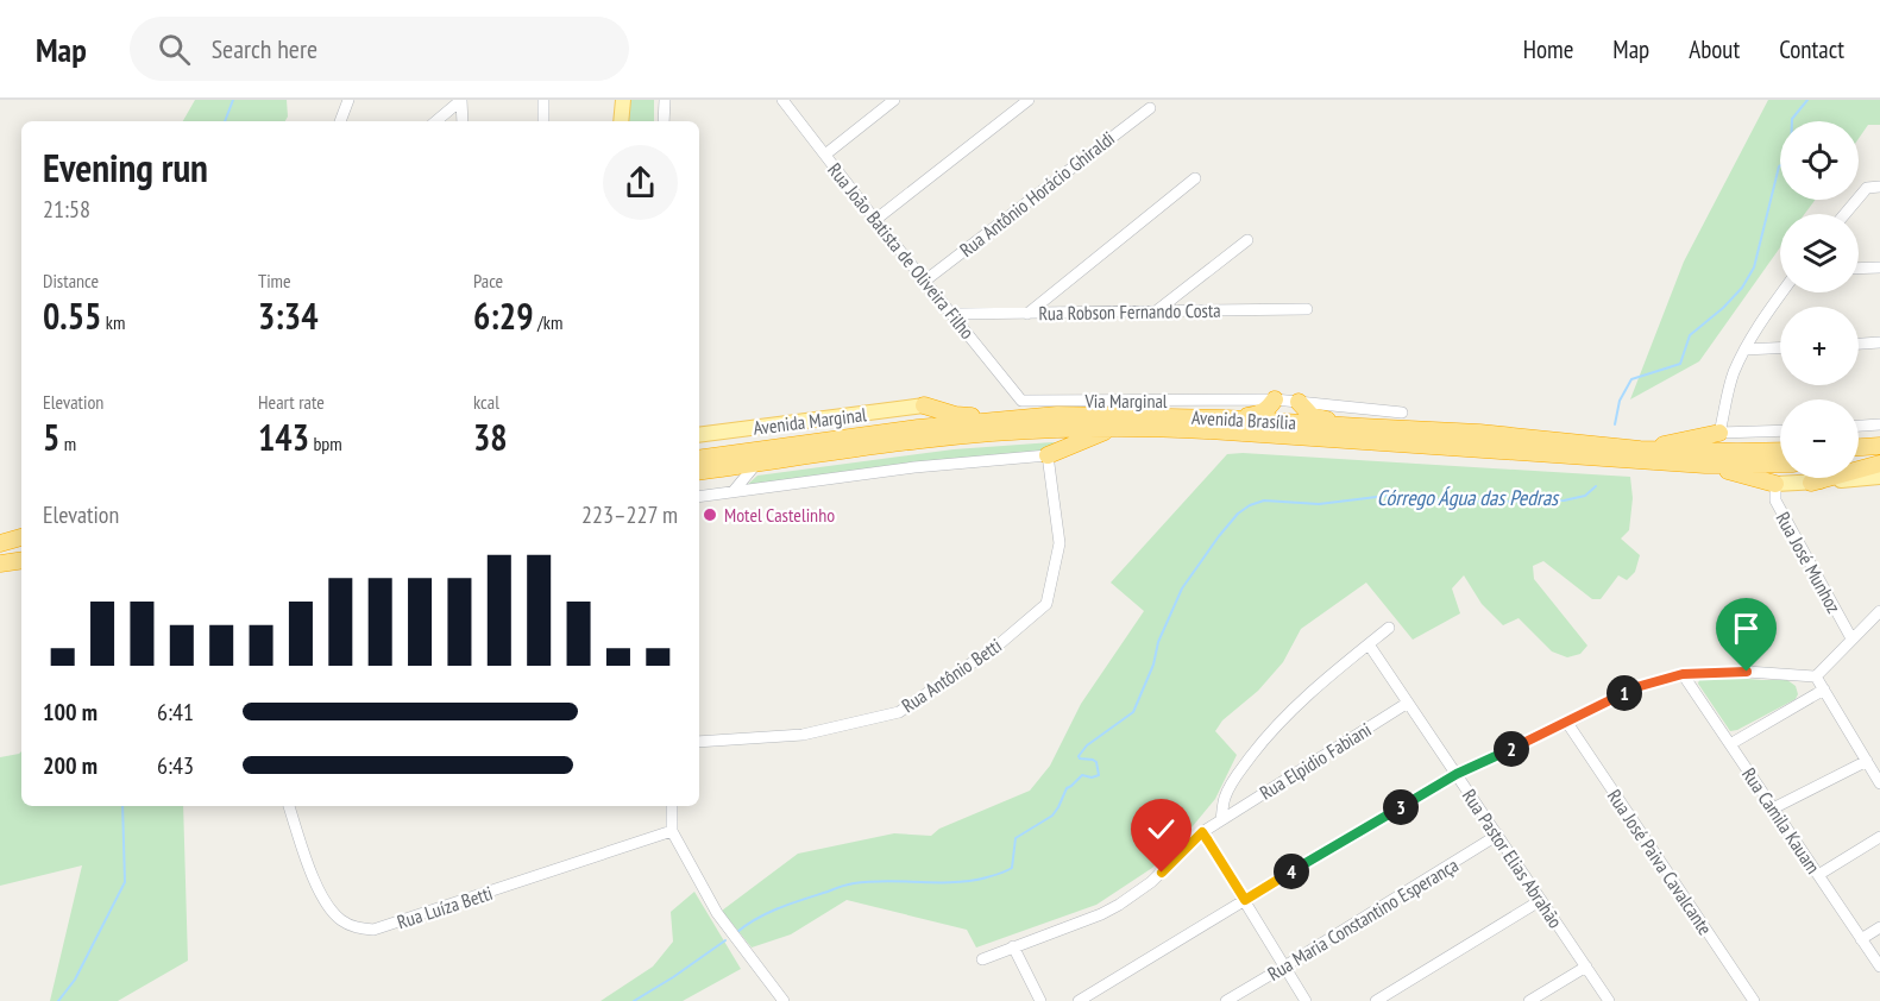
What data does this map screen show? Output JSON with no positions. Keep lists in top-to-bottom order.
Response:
{
  "streets": {
    "highway": ["Avenida Brasília"],
    "main road": ["Avenida Marginal"],
    "street": [
      "Rua Antônio Horácio Ghiraldi",
      "Rua João Batista de Oliveira Filho",
      "Rua Robson Fernando Costa",
      "Via Marginal",
      "Rua José Munhoz",
      "Rua Antônio Betti",
      "Rua Elpidio Fabiani",
      "Rua Camila Kauam",
      "Rua Pastor Elias Abrahão",
      "Rua José Paiva Cavalcante",
      "Rua Luíza Betti",
      "Rua Maria Constantino Esperança"
    ]
  },
  "crossings": [
    ["Rua Antônio Horácio Ghiraldi", "Rua João Batista de Oliveira Filho"],
    ["Rua João Batista de Oliveira Filho", "Rua Robson Fernando Costa"],
    ["Rua João Batista de Oliveira Filho", "Via Marginal"],
    ["Rua Elpidio Fabiani", "Rua Pastor Elias Abrahão"],
    ["Rua Pastor Elias Abrahão", "Rua Maria Constantino Esperança"]
  ],
  "water": ["Córrego Água das Pedras"],
  "places": ["Motel Castelinho"],
  "page": {
    "header": "Map",
    "search": "Search here",
    "nav": [
      "Home",
      "Map",
      "About",
      "Contact"
    ],
    "map_buttons": ["+", "−"],
    "heading": ["Evening run", "21:58"],
    "stats": [
      ["Distance", "0.55 km"],
      ["Time", "3:34"],
      ["Pace", "6:29 /km"],
      ["Elevation", "5 m"],
      ["Heart rate", "143 bpm"],
      ["kcal", "38"]
    ],
    "chart": ["Elevation", "223–227 m"],
    "pins": [
      "1",
      "2",
      "3",
      "4"
    ],
    "list": [
      {
        "name": "100 m",
        "note": "6:41"
      },
      {
        "name": "200 m",
        "note": "6:43"
      }
    ]
  }
}
